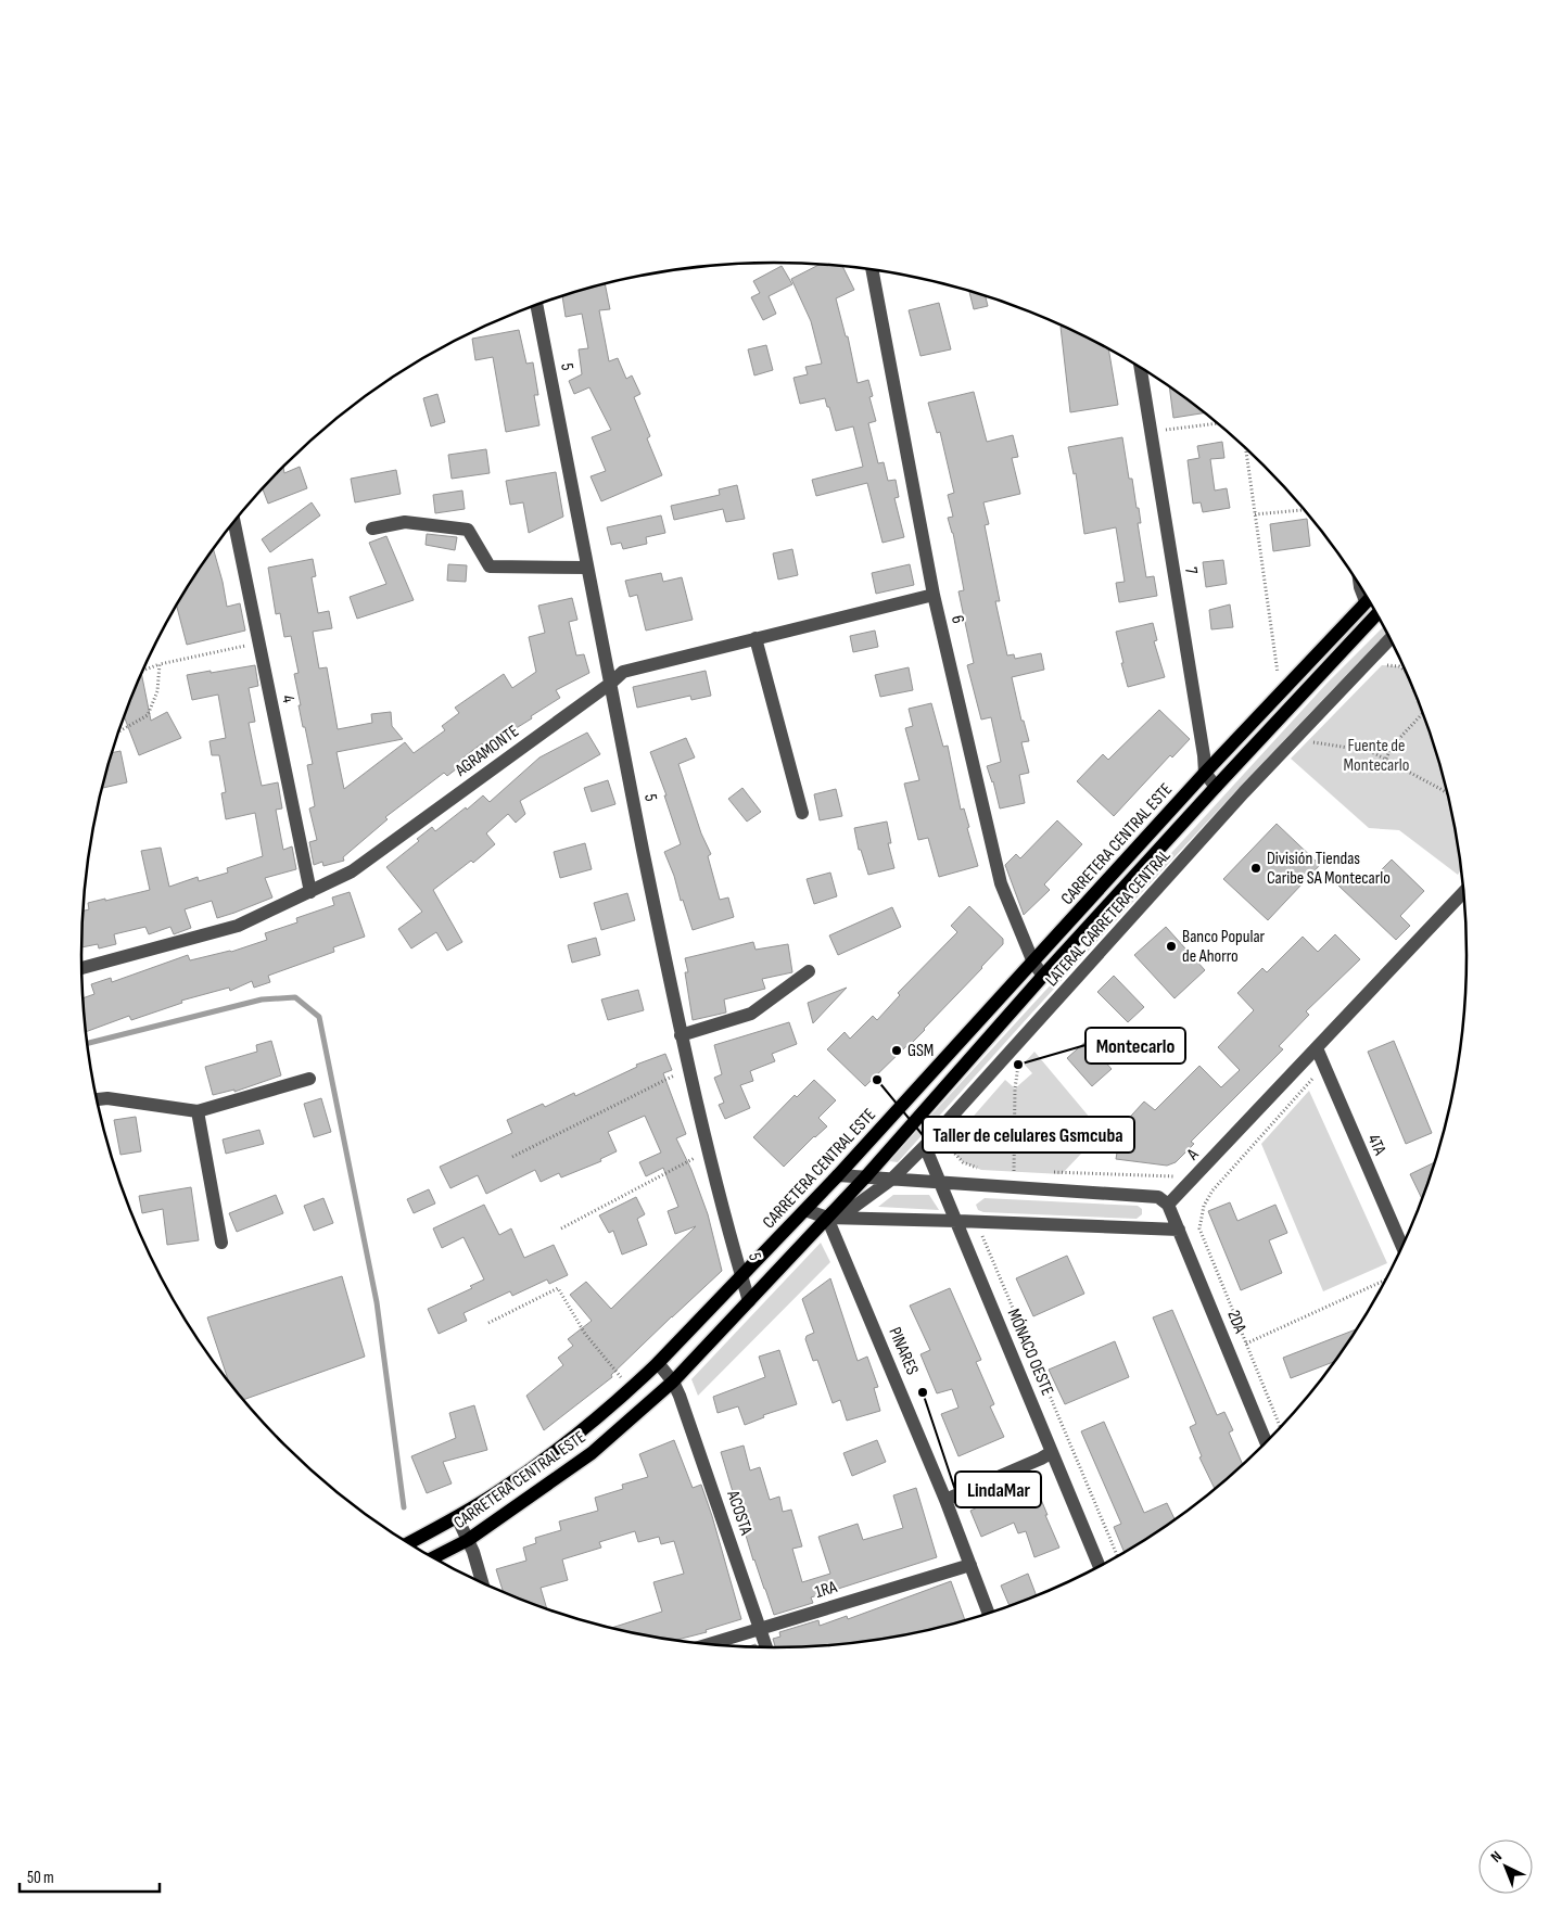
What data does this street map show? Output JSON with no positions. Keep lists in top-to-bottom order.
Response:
{
  "streets": {
    "main road": ["CARRETERA CENTRAL ESTE"],
    "street": [
      "5",
      "7",
      "6",
      "4",
      "AGRAMONTE",
      "LATERAL CARRETERA CENTRAL",
      "4TA",
      "A",
      "2DA",
      "PINARES",
      "MÓNACO OESTE",
      "ACOSTA",
      "1RA"
    ]
  },
  "crossings": [
    ["5", "AGRAMONTE"],
    ["5", "CARRETERA CENTRAL ESTE"],
    ["7", "CARRETERA CENTRAL ESTE"],
    ["6", "AGRAMONTE"],
    ["6", "CARRETERA CENTRAL ESTE"],
    ["4", "AGRAMONTE"],
    ["CARRETERA CENTRAL ESTE", "LATERAL CARRETERA CENTRAL"],
    ["CARRETERA CENTRAL ESTE", "PINARES"],
    ["CARRETERA CENTRAL ESTE", "ACOSTA"],
    ["LATERAL CARRETERA CENTRAL", "PINARES"],
    ["LATERAL CARRETERA CENTRAL", "MÓNACO OESTE"],
    ["4TA", "A"],
    ["A", "2DA"],
    ["PINARES", "1RA"],
    ["ACOSTA", "1RA"]
  ],
  "parks": ["Fuente de Montecarlo"],
  "places": [
    "División Tiendas Caribe SA Montecarlo",
    "Banco Popular de Ahorro",
    "GSM",
    "Montecarlo",
    "Taller de celulares Gsmcuba",
    "LindaMar"
  ],
  "scale_bar": "50 m",
  "north": "top left"
}
